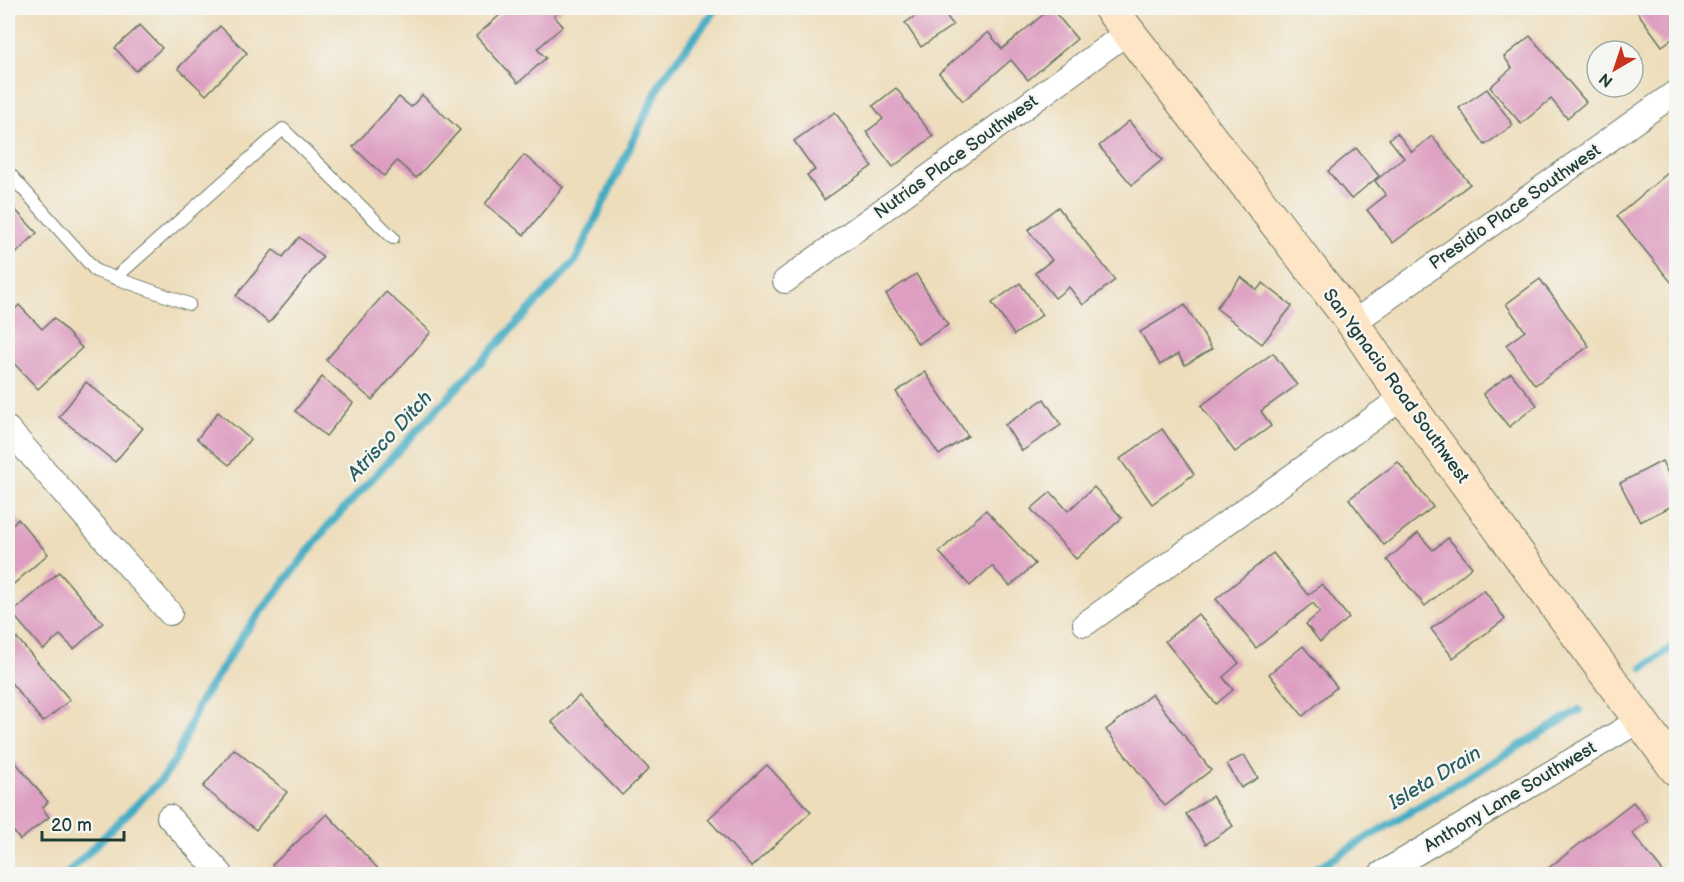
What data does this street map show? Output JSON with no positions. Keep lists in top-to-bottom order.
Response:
{
  "streets": {
    "street": [
      "Nutrias Place Southwest",
      "Presidio Place Southwest",
      "San Ygnacio Road Southwest",
      "Anthony Lane Southwest"
    ]
  },
  "crossings": [
    ["Nutrias Place Southwest", "San Ygnacio Road Southwest"],
    ["Presidio Place Southwest", "San Ygnacio Road Southwest"],
    ["San Ygnacio Road Southwest", "Anthony Lane Southwest"]
  ],
  "water": ["Atrisco Ditch", "Isleta Drain"],
  "scale_bar": "20 m",
  "north": "bottom left"
}
